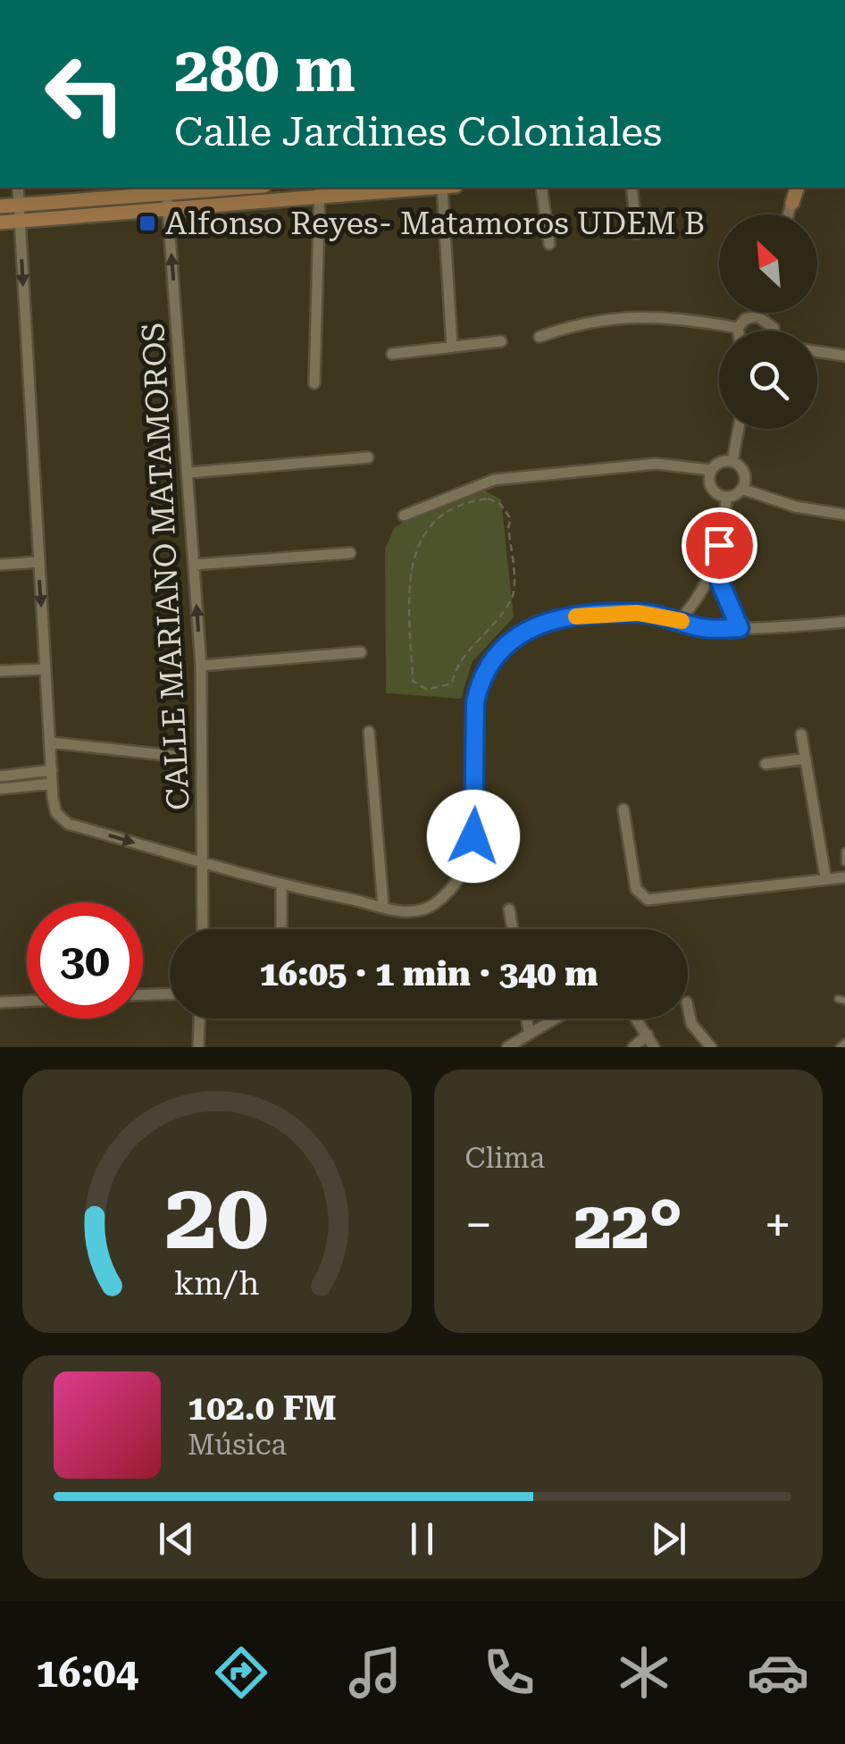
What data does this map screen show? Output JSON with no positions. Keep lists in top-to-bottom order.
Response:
{
  "streets": {
    "street": ["CALLE MARIANO MATAMOROS"]
  },
  "one_way": ["CALLE MARIANO MATAMOROS"],
  "places": {
    "transit": ["Alfonso Reyes- Matamoros UDEM B"]
  },
  "north": "top left",
  "page": {
    "turn": ["280 m", "Calle Jardines Coloniales"],
    "limit": "30",
    "trip": "16:05 · 1 min · 340 m",
    "tile": "Clima",
    "heat": ["−", "22°", "+"],
    "song": ["102.0 FM", "Música"],
    "tabs": "16:04",
    "gauge": ["20", "km/h"]
  }
}
